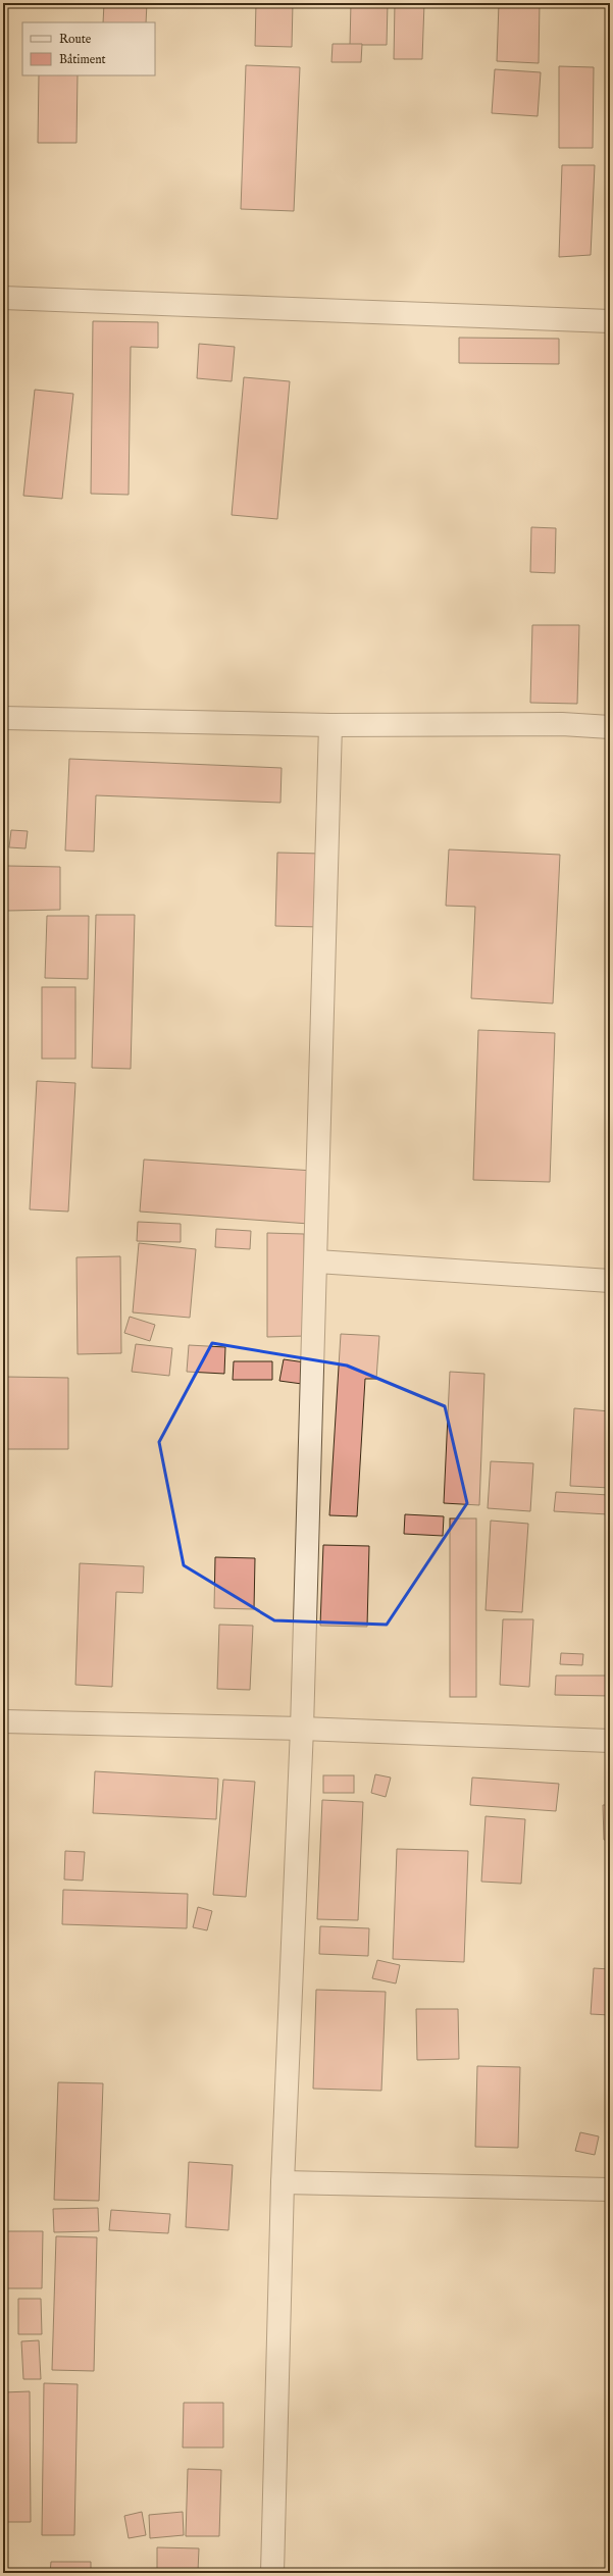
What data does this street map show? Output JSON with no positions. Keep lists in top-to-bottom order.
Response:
{
  "legend": ["Route", "Bâtiment"]
}
